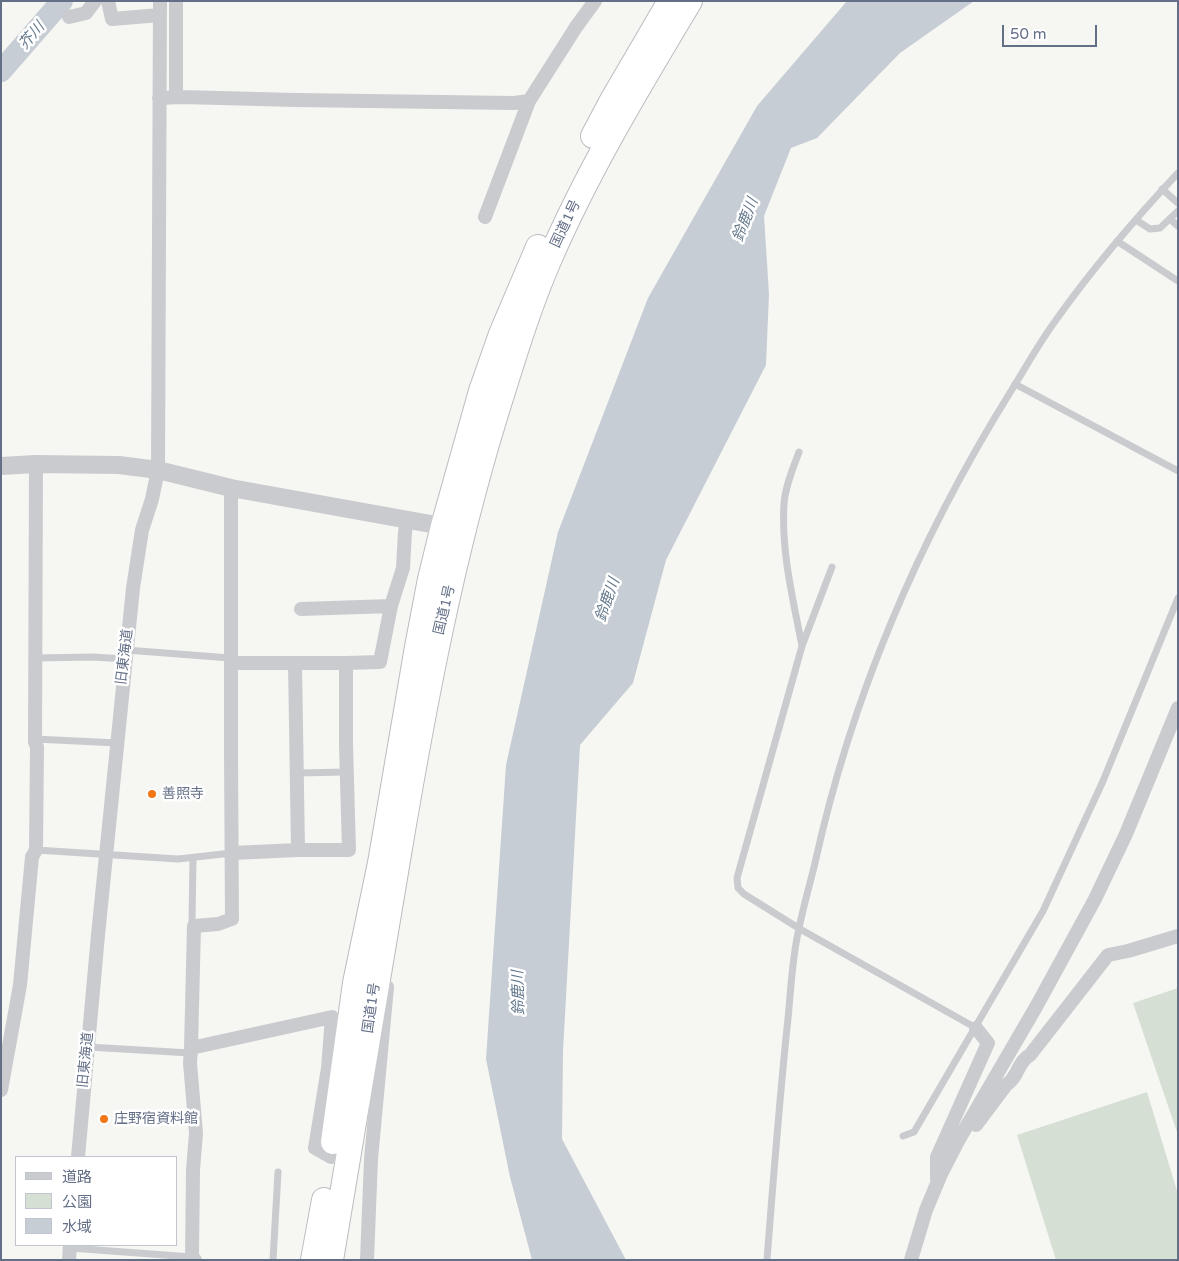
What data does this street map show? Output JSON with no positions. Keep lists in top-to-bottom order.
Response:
{
  "streets": {
    "highway": ["国道1号"],
    "street": ["旧東海道"]
  },
  "water": ["芥川", "鈴鹿川"],
  "places": ["善照寺", "庄野宿資料館"],
  "legend": ["道路", "公園", "水域"],
  "scale_bar": "50 m"
}
